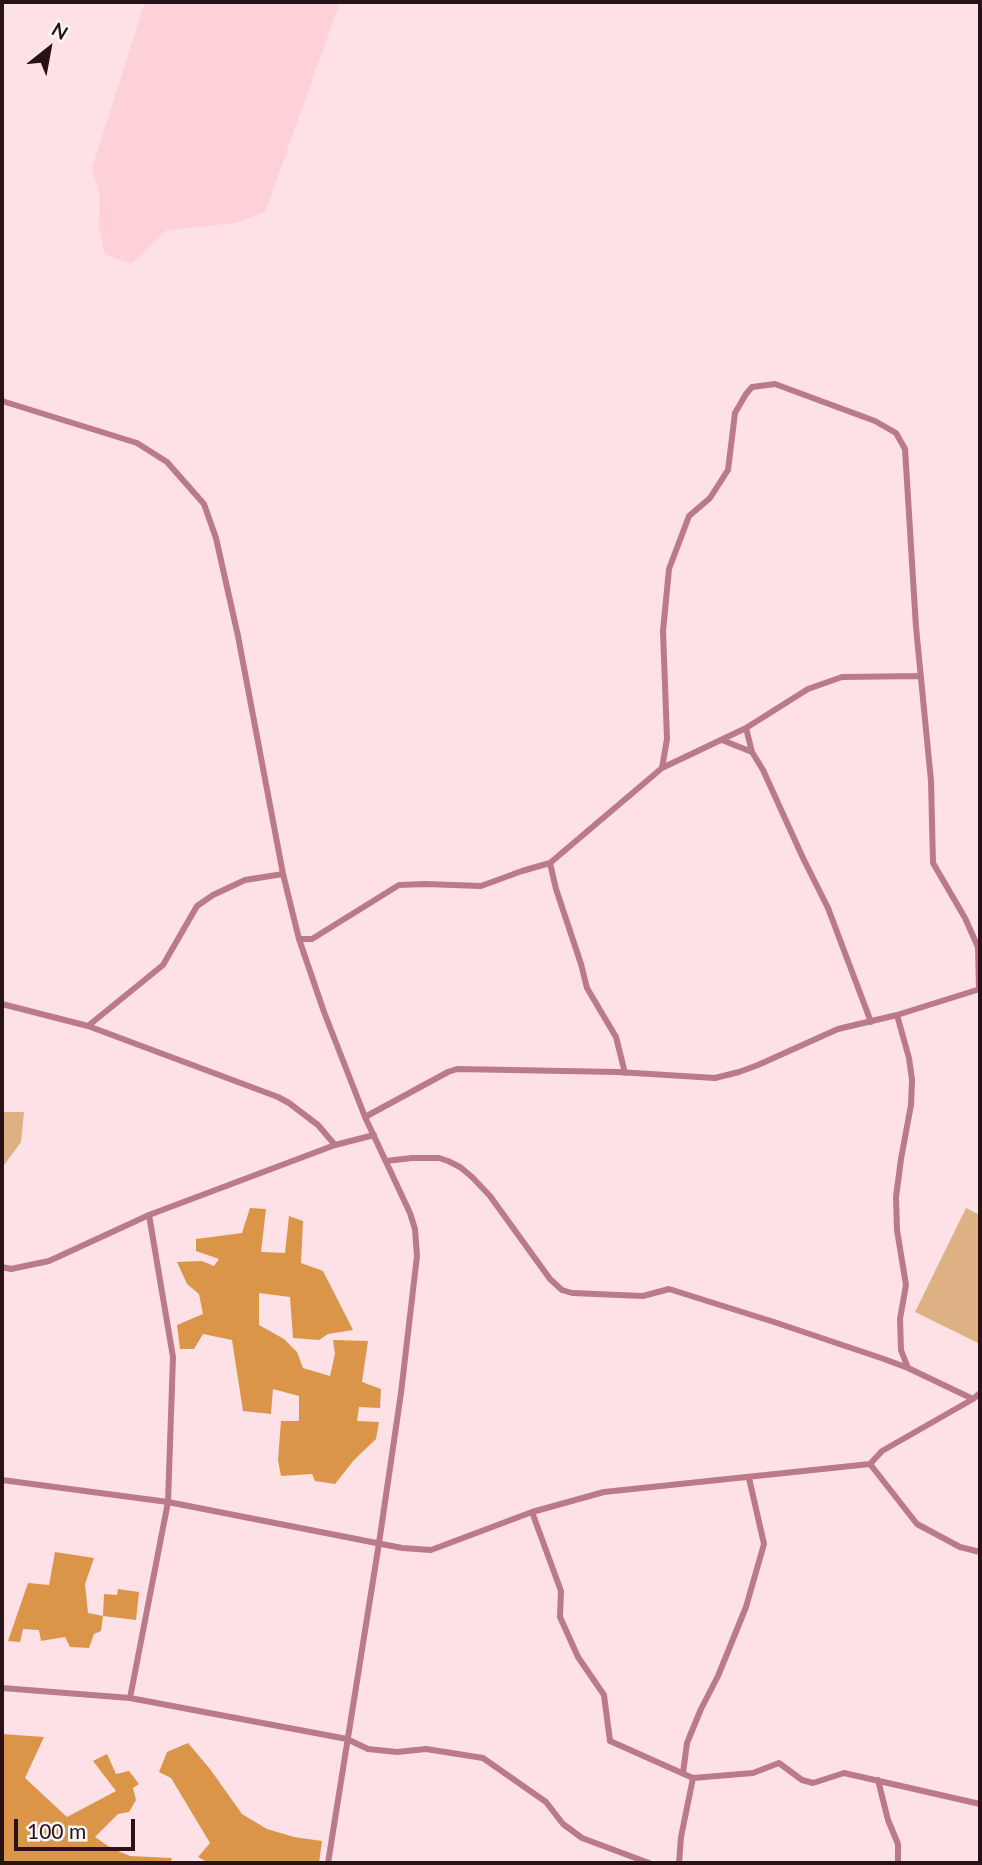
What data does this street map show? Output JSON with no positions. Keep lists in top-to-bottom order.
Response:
{
  "scale_bar": "100 m",
  "north": "top right"
}
